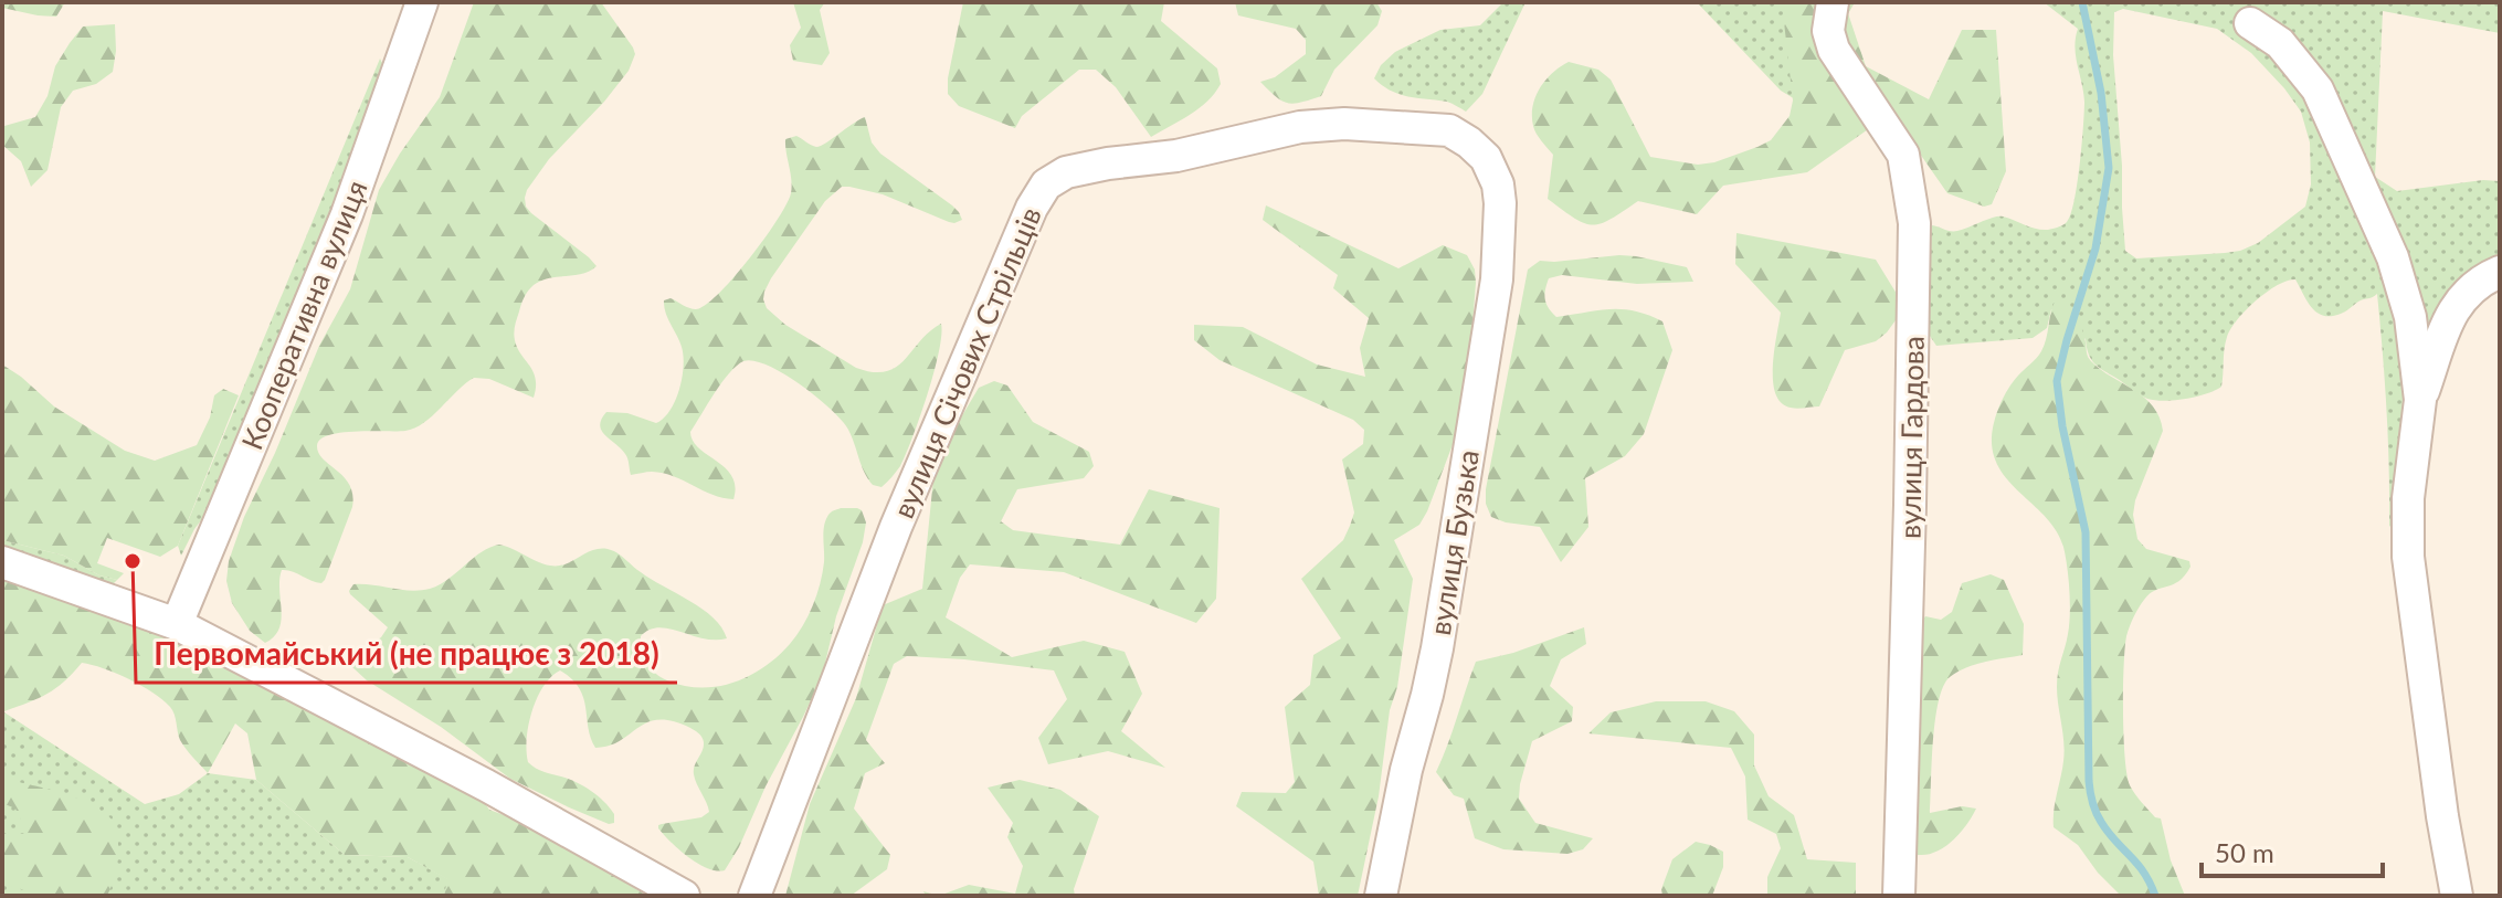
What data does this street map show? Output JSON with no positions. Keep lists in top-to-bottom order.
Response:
{
  "streets": {
    "street": [
      "Кооперативна вулиця",
      "вулиця Січових Стрільців",
      "вулиця Гардова",
      "вулиця Бузька"
    ]
  },
  "crossings": [
    ["вулиця Січових Стрільців", "вулиця Бузька"]
  ],
  "places": ["Первомайський (не працює з 2018)"],
  "scale_bar": "50 m"
}
